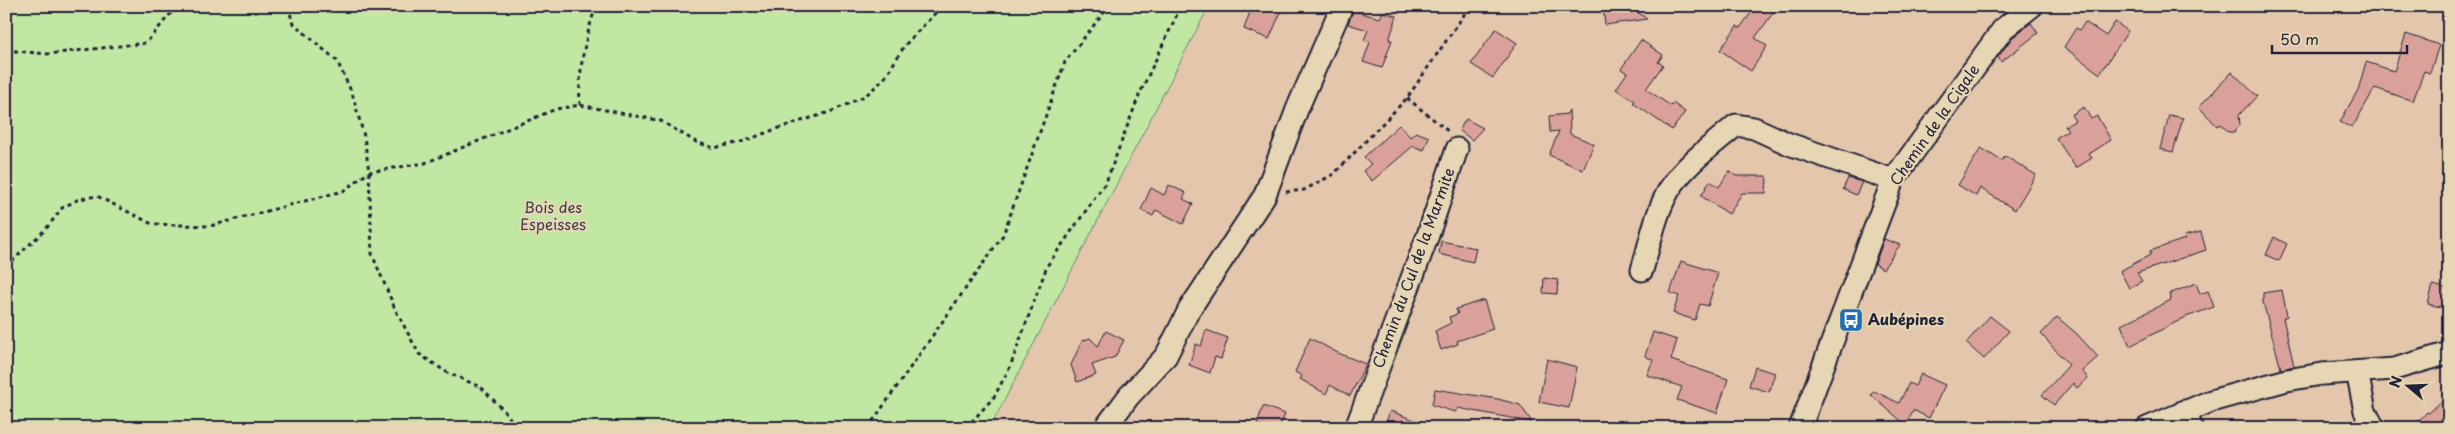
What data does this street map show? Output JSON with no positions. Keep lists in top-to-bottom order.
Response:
{
  "streets": {
    "street": ["Chemin de la Cigale", "Chemin du Cul de la Marmite"]
  },
  "parks": ["Bois des Espeisses"],
  "places": {
    "bus stop": ["Aubépines"]
  },
  "scale_bar": "50 m",
  "north": "left"
}
